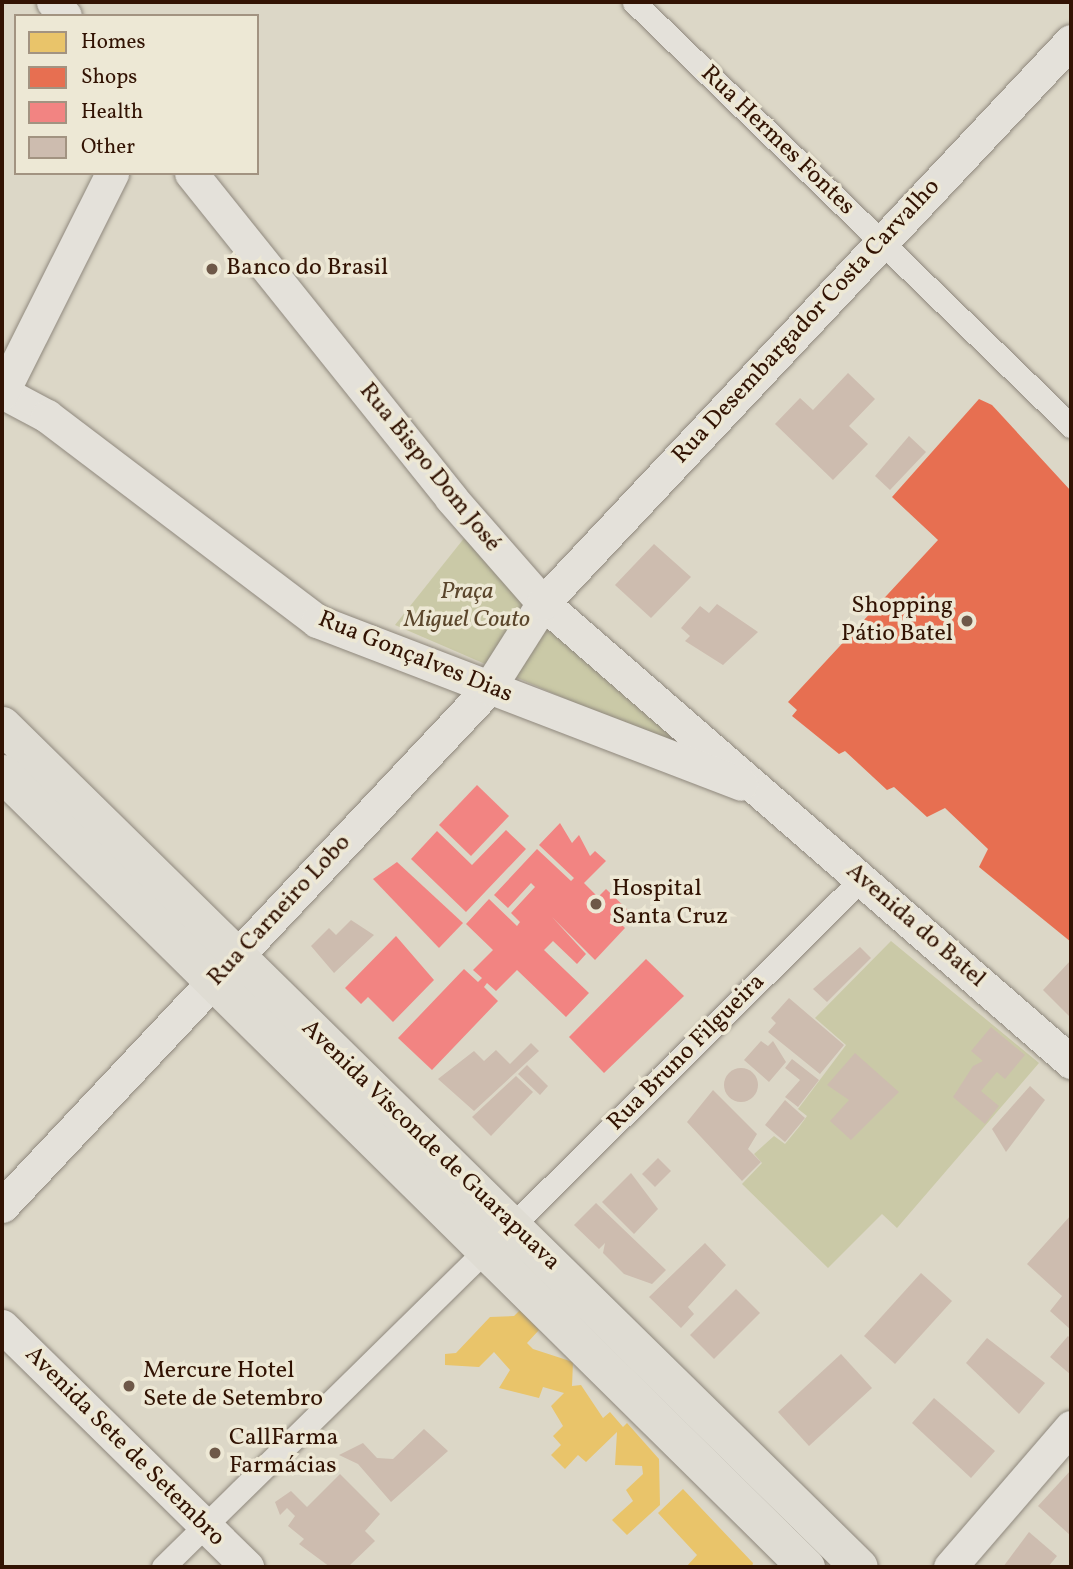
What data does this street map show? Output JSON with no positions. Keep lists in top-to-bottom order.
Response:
{
  "streets": {
    "main road": [
      "Rua Desembargador Costa Carvalho",
      "Rua Bispo Dom José",
      "Rua Gonçalves Dias",
      "Rua Carneiro Lobo",
      "Avenida do Batel",
      "Avenida Visconde de Guarapuava",
      "Avenida Sete de Setembro"
    ],
    "street": ["Rua Hermes Fontes", "Rua Bruno Filgueira"]
  },
  "crossings": [
    ["Rua Hermes Fontes", "Rua Desembargador Costa Carvalho"],
    ["Rua Desembargador Costa Carvalho", "Rua Bispo Dom José"],
    ["Rua Desembargador Costa Carvalho", "Rua Carneiro Lobo"],
    ["Rua Bispo Dom José", "Rua Gonçalves Dias"],
    ["Rua Bispo Dom José", "Rua Carneiro Lobo"],
    ["Rua Bispo Dom José", "Avenida do Batel"],
    ["Rua Gonçalves Dias", "Rua Carneiro Lobo"],
    ["Rua Gonçalves Dias", "Avenida do Batel"],
    ["Rua Carneiro Lobo", "Avenida Visconde de Guarapuava"],
    ["Avenida do Batel", "Rua Bruno Filgueira"],
    ["Rua Bruno Filgueira", "Avenida Visconde de Guarapuava"]
  ],
  "parks": ["Praça Miguel Couto"],
  "places": [
    "Banco do Brasil",
    "Shopping Pátio Batel",
    "Hospital Santa Cruz",
    "Mercure Hotel Sete de Setembro",
    "CallFarma Farmácias"
  ],
  "legend": [
    "Homes",
    "Shops",
    "Health",
    "Other"
  ]
}
